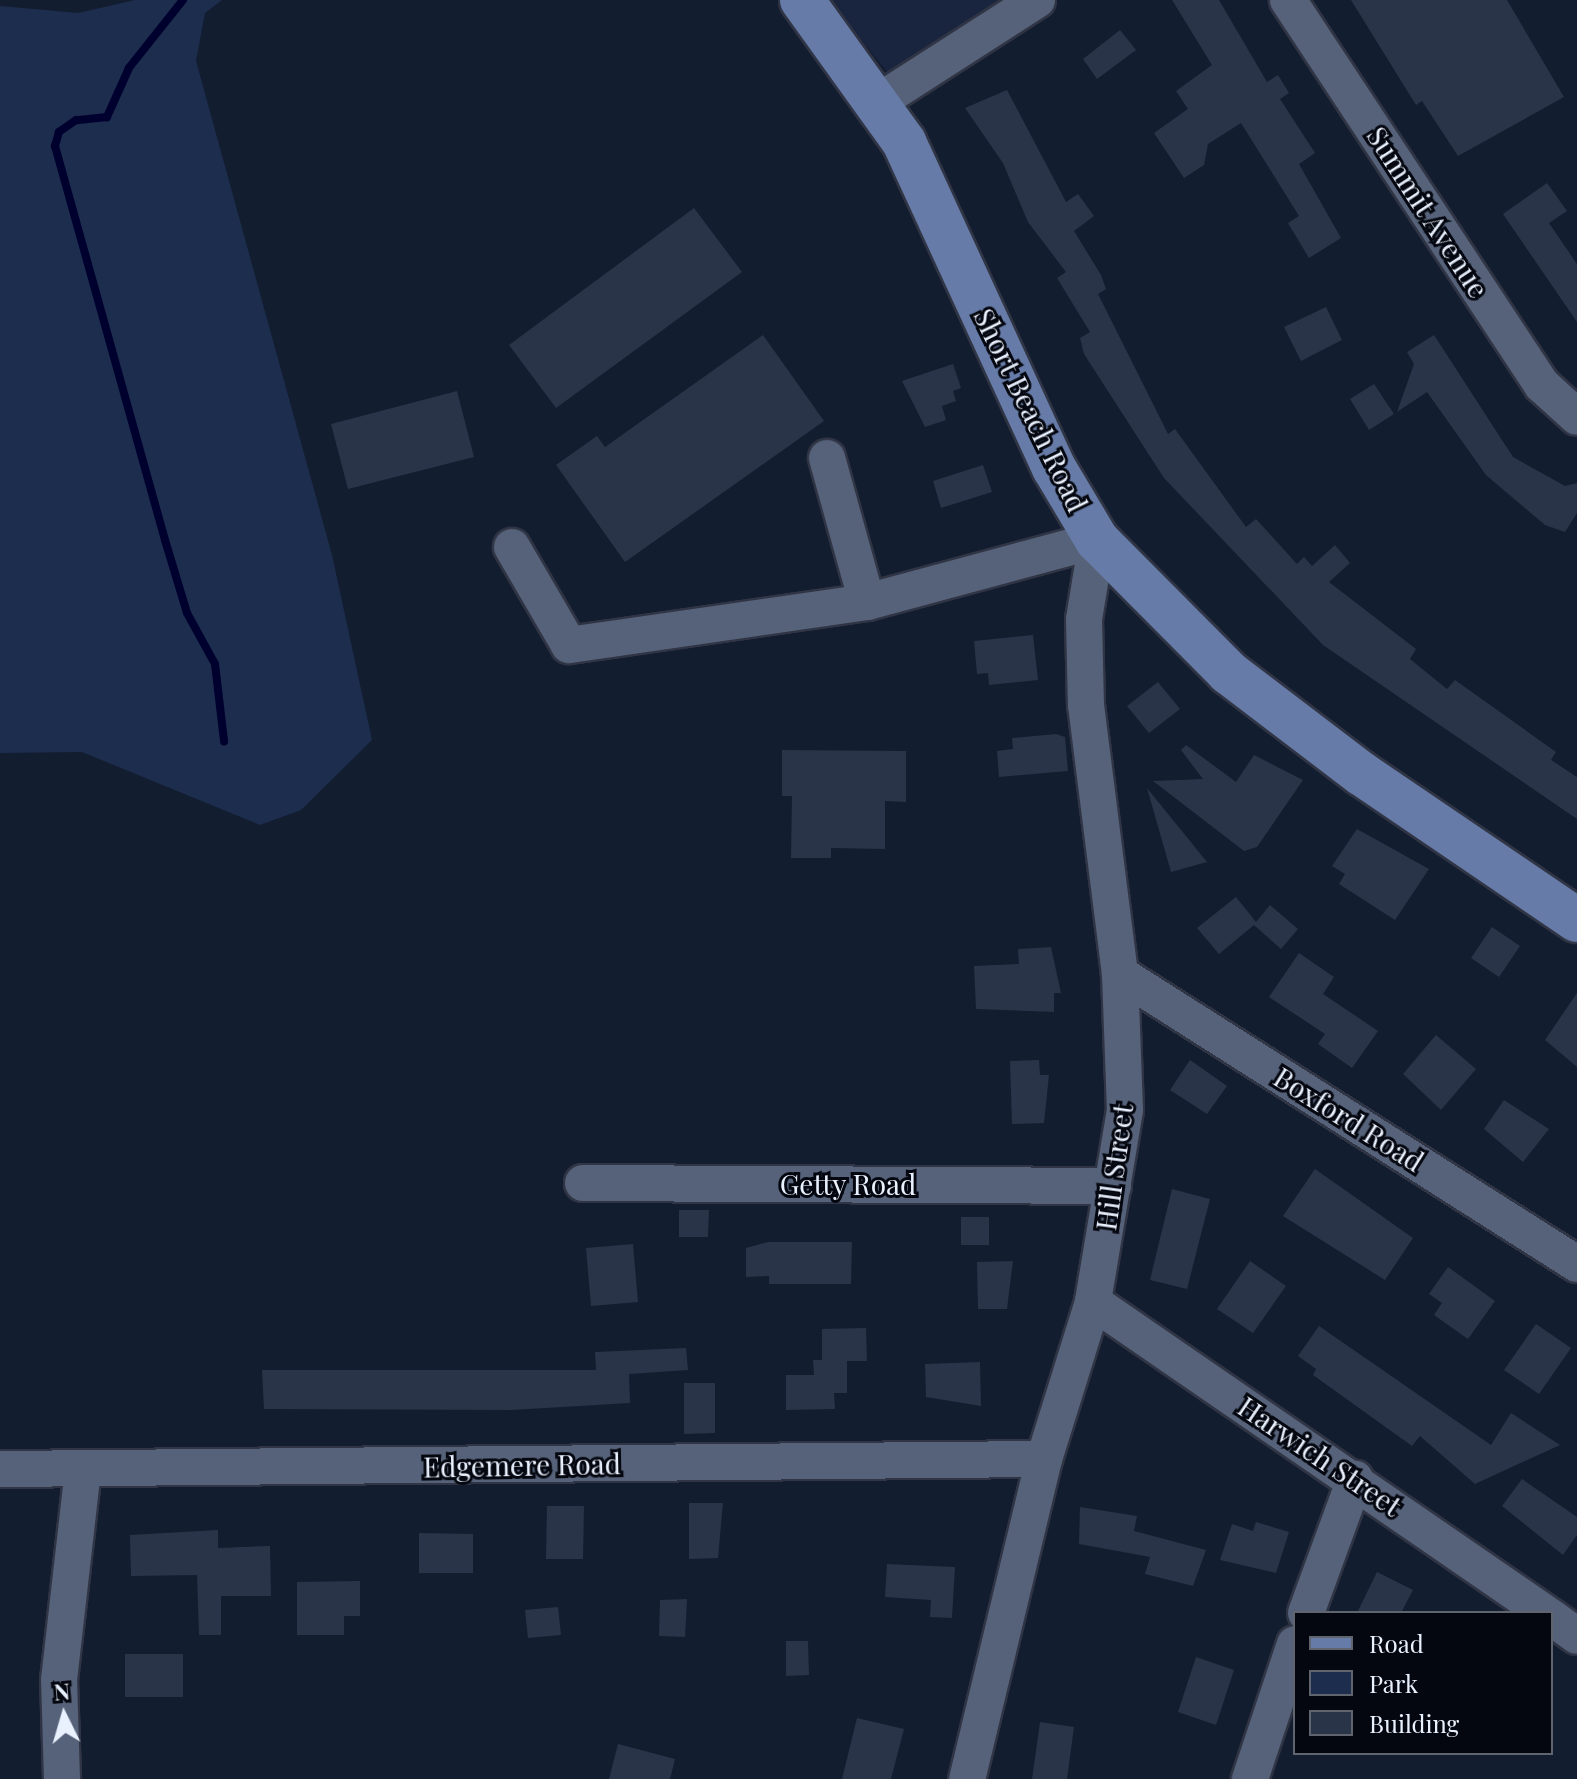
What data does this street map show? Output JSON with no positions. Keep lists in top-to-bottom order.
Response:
{
  "streets": {
    "main road": ["Short Beach Road"],
    "street": [
      "Summit Avenue",
      "Boxford Road",
      "Hill Street",
      "Getty Road",
      "Harwich Street",
      "Edgemere Road"
    ]
  },
  "crossings": [
    ["Short Beach Road", "Hill Street"],
    ["Boxford Road", "Hill Street"],
    ["Hill Street", "Getty Road"],
    ["Hill Street", "Harwich Street"],
    ["Hill Street", "Edgemere Road"]
  ],
  "legend": ["Road", "Park", "Building"],
  "north": "top"
}
